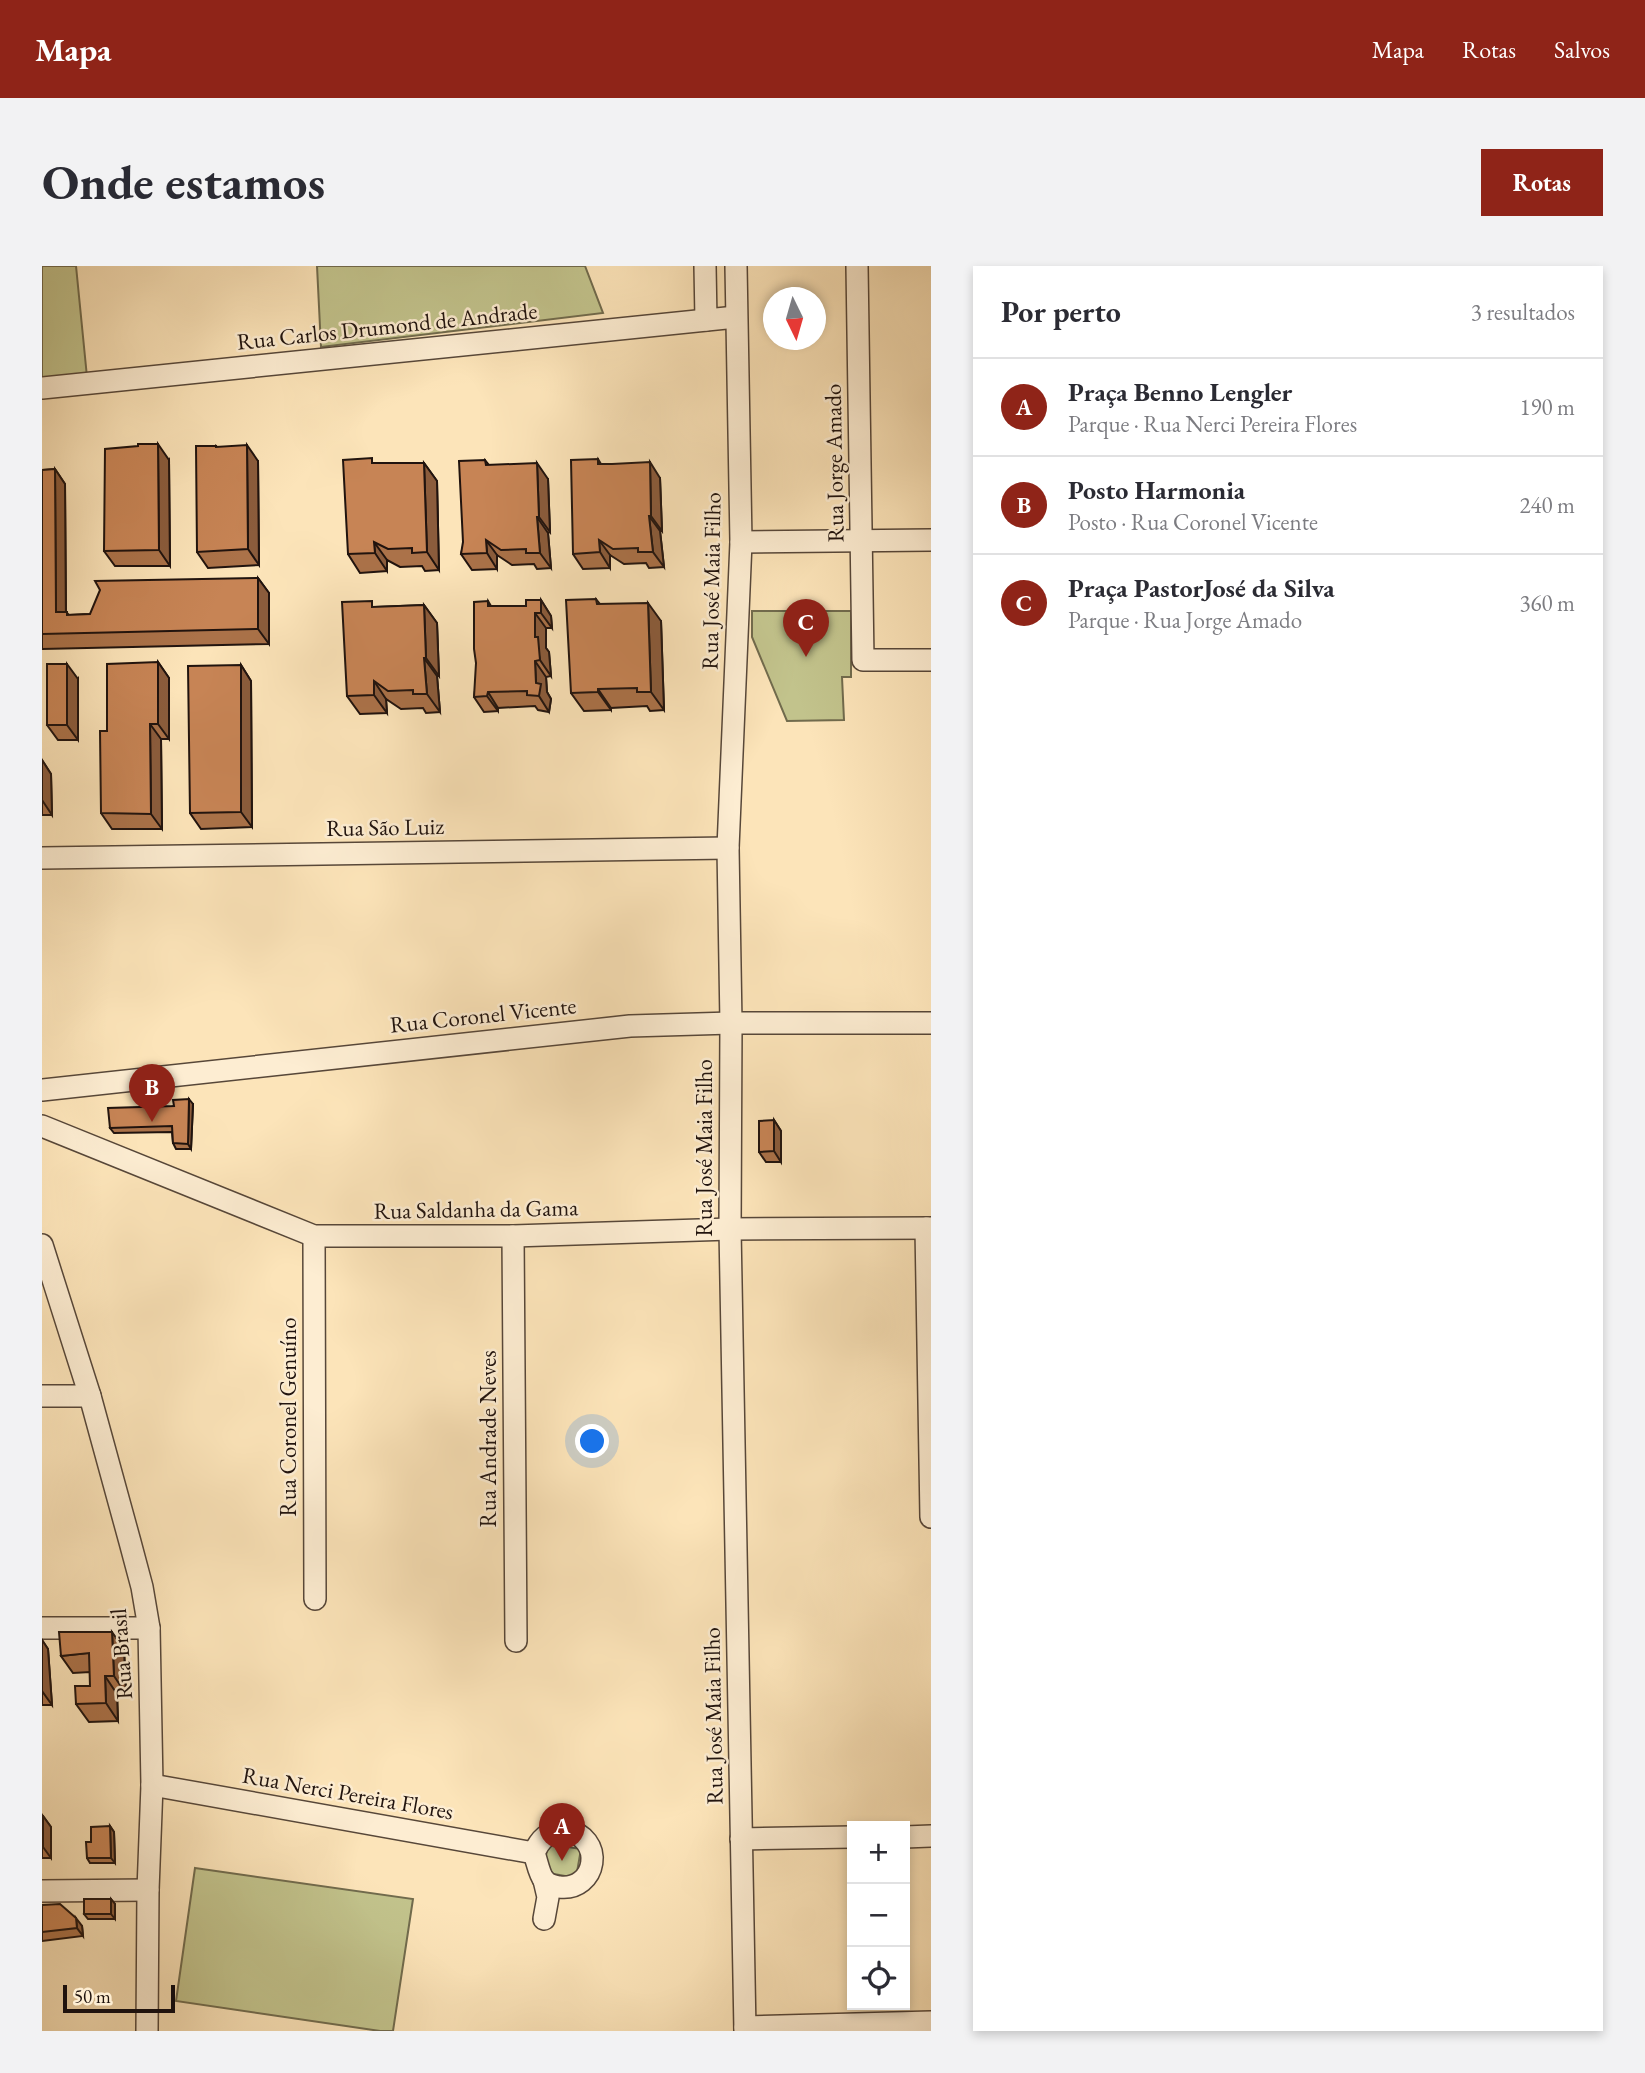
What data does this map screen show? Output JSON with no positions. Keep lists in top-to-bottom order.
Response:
{
  "streets": {
    "street": [
      "Rua Carlos Drumond de Andrade",
      "Rua Jorge Amado",
      "Rua José Maia Filho",
      "Rua São Luiz",
      "Rua Coronel Vicente",
      "Rua Saldanha da Gama",
      "Rua Coronel Genuíno",
      "Rua Andrade Neves",
      "Rua Brasil",
      "Rua Nerci Pereira Flores"
    ]
  },
  "crossings": [
    ["Rua Carlos Drumond de Andrade", "Rua José Maia Filho"],
    ["Rua José Maia Filho", "Rua São Luiz"],
    ["Rua José Maia Filho", "Rua Coronel Vicente"],
    ["Rua José Maia Filho", "Rua Saldanha da Gama"],
    ["Rua Saldanha da Gama", "Rua Coronel Genuíno"],
    ["Rua Saldanha da Gama", "Rua Andrade Neves"],
    ["Rua Brasil", "Rua Nerci Pereira Flores"]
  ],
  "scale_bar": "50 m",
  "north": "bottom",
  "page": {
    "header": "Mapa",
    "nav": ["Mapa", "Rotas", "Salvos"],
    "buttons": "Rotas",
    "title": "Onde estamos",
    "heading": ["Por perto", "3 resultados"],
    "list": [
      {
        "mark": "A",
        "name": "Praça Benno Lengler",
        "note": "Parque · Rua Nerci Pereira Flores",
        "value": "190 m"
      },
      {
        "mark": "B",
        "name": "Posto Harmonia",
        "note": "Posto · Rua Coronel Vicente",
        "value": "240 m"
      },
      {
        "mark": "C",
        "name": "Praça PastorJosé da Silva",
        "note": "Parque · Rua Jorge Amado",
        "value": "360 m"
      }
    ],
    "pins": ["C", "B", "A"],
    "map_buttons": ["+", "−"],
    "scale": "50 m"
  }
}
